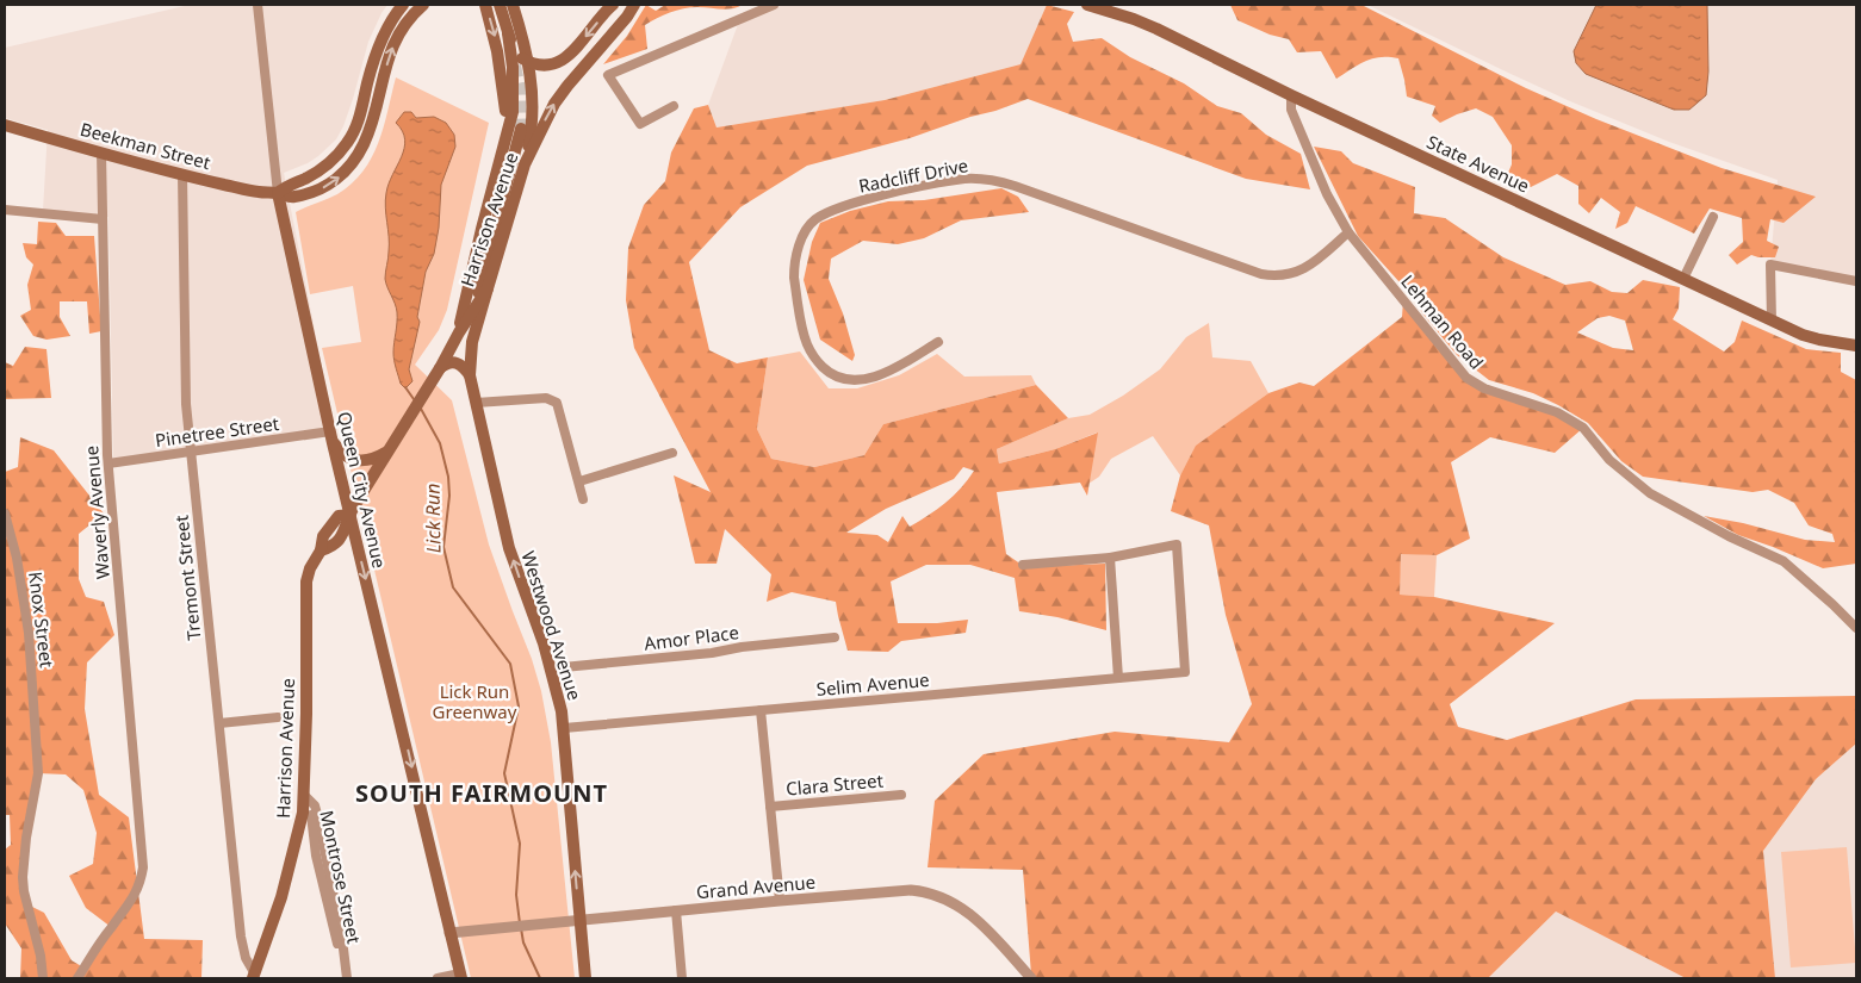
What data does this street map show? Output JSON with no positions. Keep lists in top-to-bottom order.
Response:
{
  "streets": {
    "main road": [
      "Beekman Street",
      "State Avenue",
      "Harrison Avenue",
      "Queen City Avenue",
      "Westwood Avenue"
    ],
    "street": [
      "Radcliff Drive",
      "Lehman Road",
      "Pinetree Street",
      "Waverly Avenue",
      "Tremont Street",
      "Knox Street",
      "Amor Place",
      "Selim Avenue",
      "Clara Street",
      "Montrose Street",
      "Grand Avenue"
    ]
  },
  "crossings": [
    ["Beekman Street", "Queen City Avenue"],
    ["Beekman Street", "Waverly Avenue"],
    ["Beekman Street", "Tremont Street"],
    ["State Avenue", "Lehman Road"],
    ["Radcliff Drive", "Lehman Road"],
    ["Harrison Avenue", "Queen City Avenue"],
    ["Harrison Avenue", "Tremont Street"],
    ["Harrison Avenue", "Westwood Avenue"],
    ["Harrison Avenue", "Montrose Street"],
    ["Pinetree Street", "Queen City Avenue"],
    ["Pinetree Street", "Waverly Avenue"],
    ["Pinetree Street", "Tremont Street"],
    ["Queen City Avenue", "Grand Avenue"],
    ["Westwood Avenue", "Amor Place"],
    ["Westwood Avenue", "Selim Avenue"],
    ["Westwood Avenue", "Grand Avenue"]
  ],
  "one_way": ["Queen City Avenue", "Westwood Avenue"],
  "districts": ["SOUTH FAIRMOUNT"],
  "water": ["Lick Run"],
  "parks": ["Lick Run Greenway"]
}
